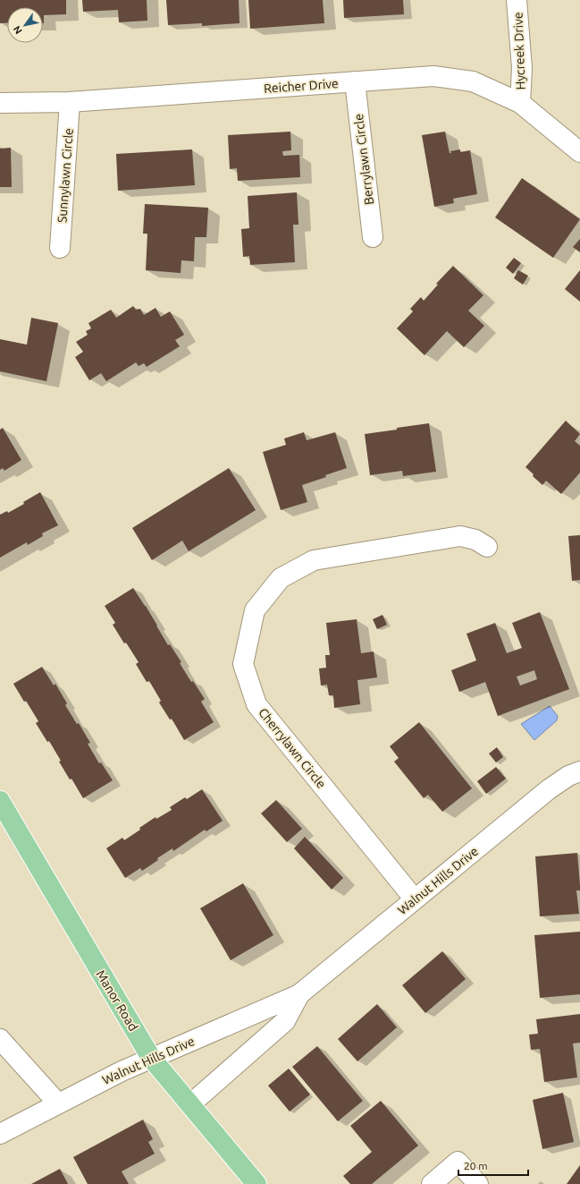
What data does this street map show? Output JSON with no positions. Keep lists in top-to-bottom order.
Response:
{
  "streets": {
    "main road": ["Manor Road"],
    "street": [
      "Hycreek Drive",
      "Reicher Drive",
      "Berrylawn Circle",
      "Sunnylawn Circle",
      "Cherrylawn Circle",
      "Walnut Hills Drive"
    ]
  },
  "crossings": [
    ["Hycreek Drive", "Reicher Drive"],
    ["Reicher Drive", "Berrylawn Circle"],
    ["Reicher Drive", "Sunnylawn Circle"],
    ["Cherrylawn Circle", "Walnut Hills Drive"],
    ["Walnut Hills Drive", "Manor Road"]
  ],
  "scale_bar": "20 m",
  "north": "bottom left"
}
